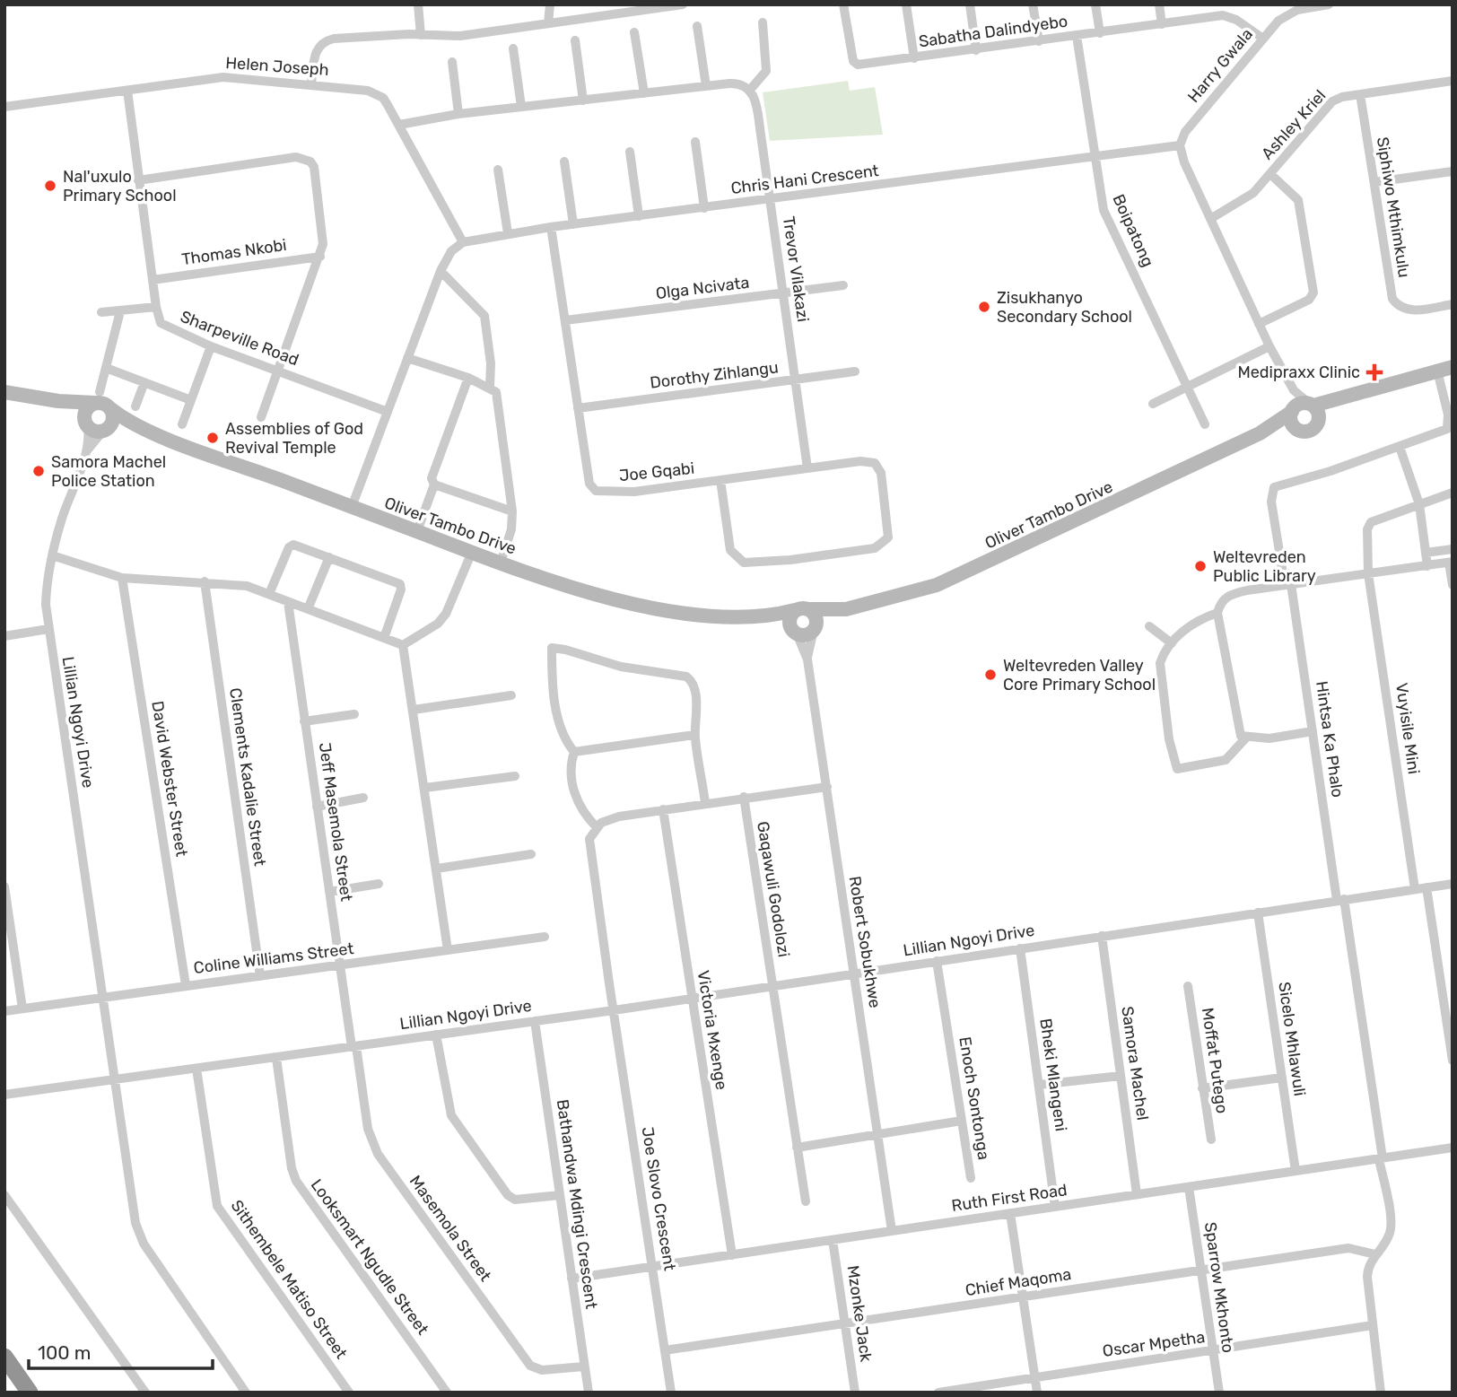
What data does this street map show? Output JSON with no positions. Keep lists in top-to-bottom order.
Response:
{
  "streets": {
    "street": [
      "Sabatha Dalindyebo",
      "Harry Gwala",
      "Helen Joseph",
      "Ashley Kriel",
      "Chris Hani Crescent",
      "Siphiwo Mthimkulu",
      "Boipatong",
      "Thomas Nkobi",
      "Trevor Vilakazi",
      "Olga Ncivata",
      "Sharpeville Road",
      "Dorothy Zihlangu",
      "Joe Gqabi",
      "Oliver Tambo Drive",
      "Lillian Ngoyi Drive",
      "Vuyisile Mini",
      "Hintsa Ka Phalo",
      "Clements Kadalie Street",
      "David Webster Street",
      "Jeff Masemola Street",
      "Gaqawuli Godolozi",
      "Robert Sobukhwe",
      "Coline Williams Street",
      "Victoria Mxenge",
      "Sicelo Mhlawuli",
      "Moffat Putego",
      "Samora Machel",
      "Bheki Mlangeni",
      "Enoch Sontonga",
      "Ruth First Road",
      "Joe Slovo Crescent",
      "Bathandwa Mdingi Crescent",
      "Masemola Street",
      "Looksmart Ngudle Street",
      "Sithembele Matiso Street",
      "Chief Maqoma",
      "Sparrow Mkhonto",
      "Mzonke Jack",
      "Oscar Mpetha"
    ]
  },
  "crossings": [
    ["Sabatha Dalindyebo", "Boipatong"],
    ["Harry Gwala", "Chris Hani Crescent"],
    ["Helen Joseph", "Chris Hani Crescent"],
    ["Ashley Kriel", "Siphiwo Mthimkulu"],
    ["Chris Hani Crescent", "Boipatong"],
    ["Chris Hani Crescent", "Trevor Vilakazi"],
    ["Chris Hani Crescent", "Joe Gqabi"],
    ["Trevor Vilakazi", "Olga Ncivata"],
    ["Trevor Vilakazi", "Dorothy Zihlangu"],
    ["Trevor Vilakazi", "Joe Gqabi"],
    ["Olga Ncivata", "Joe Gqabi"],
    ["Dorothy Zihlangu", "Joe Gqabi"],
    ["Oliver Tambo Drive", "Robert Sobukhwe"],
    ["Lillian Ngoyi Drive", "Vuyisile Mini"],
    ["Lillian Ngoyi Drive", "Hintsa Ka Phalo"],
    ["Lillian Ngoyi Drive", "Jeff Masemola Street"],
    ["Lillian Ngoyi Drive", "Gaqawuli Godolozi"],
    ["Lillian Ngoyi Drive", "Robert Sobukhwe"],
    ["Lillian Ngoyi Drive", "Coline Williams Street"],
    ["Lillian Ngoyi Drive", "Victoria Mxenge"],
    ["Lillian Ngoyi Drive", "Sicelo Mhlawuli"],
    ["Lillian Ngoyi Drive", "Samora Machel"],
    ["Lillian Ngoyi Drive", "Bheki Mlangeni"],
    ["Lillian Ngoyi Drive", "Enoch Sontonga"],
    ["Lillian Ngoyi Drive", "Joe Slovo Crescent"],
    ["Lillian Ngoyi Drive", "Bathandwa Mdingi Crescent"],
    ["Lillian Ngoyi Drive", "Masemola Street"],
    ["Lillian Ngoyi Drive", "Looksmart Ngudle Street"],
    ["Lillian Ngoyi Drive", "Sithembele Matiso Street"],
    ["Hintsa Ka Phalo", "Ruth First Road"],
    ["Clements Kadalie Street", "Coline Williams Street"],
    ["David Webster Street", "Coline Williams Street"],
    ["Jeff Masemola Street", "Coline Williams Street"],
    ["Jeff Masemola Street", "Masemola Street"],
    ["Robert Sobukhwe", "Ruth First Road"],
    ["Victoria Mxenge", "Ruth First Road"],
    ["Sicelo Mhlawuli", "Ruth First Road"],
    ["Samora Machel", "Ruth First Road"],
    ["Bheki Mlangeni", "Ruth First Road"],
    ["Ruth First Road", "Joe Slovo Crescent"],
    ["Ruth First Road", "Bathandwa Mdingi Crescent"],
    ["Ruth First Road", "Sparrow Mkhonto"],
    ["Ruth First Road", "Mzonke Jack"],
    ["Joe Slovo Crescent", "Chief Maqoma"],
    ["Bathandwa Mdingi Crescent", "Masemola Street"],
    ["Chief Maqoma", "Sparrow Mkhonto"],
    ["Chief Maqoma", "Mzonke Jack"],
    ["Sparrow Mkhonto", "Oscar Mpetha"]
  ],
  "places": {
    "other": [
      "Nal'uxulo Primary School",
      "Zisukhanyo Secondary School",
      "Assemblies of God Revival Temple",
      "Samora Machel Police Station",
      "Weltevreden Public Library",
      "Weltevreden Valley Core Primary School"
    ],
    "health": ["Medipraxx Clinic"]
  },
  "scale_bar": "100 m"
}
